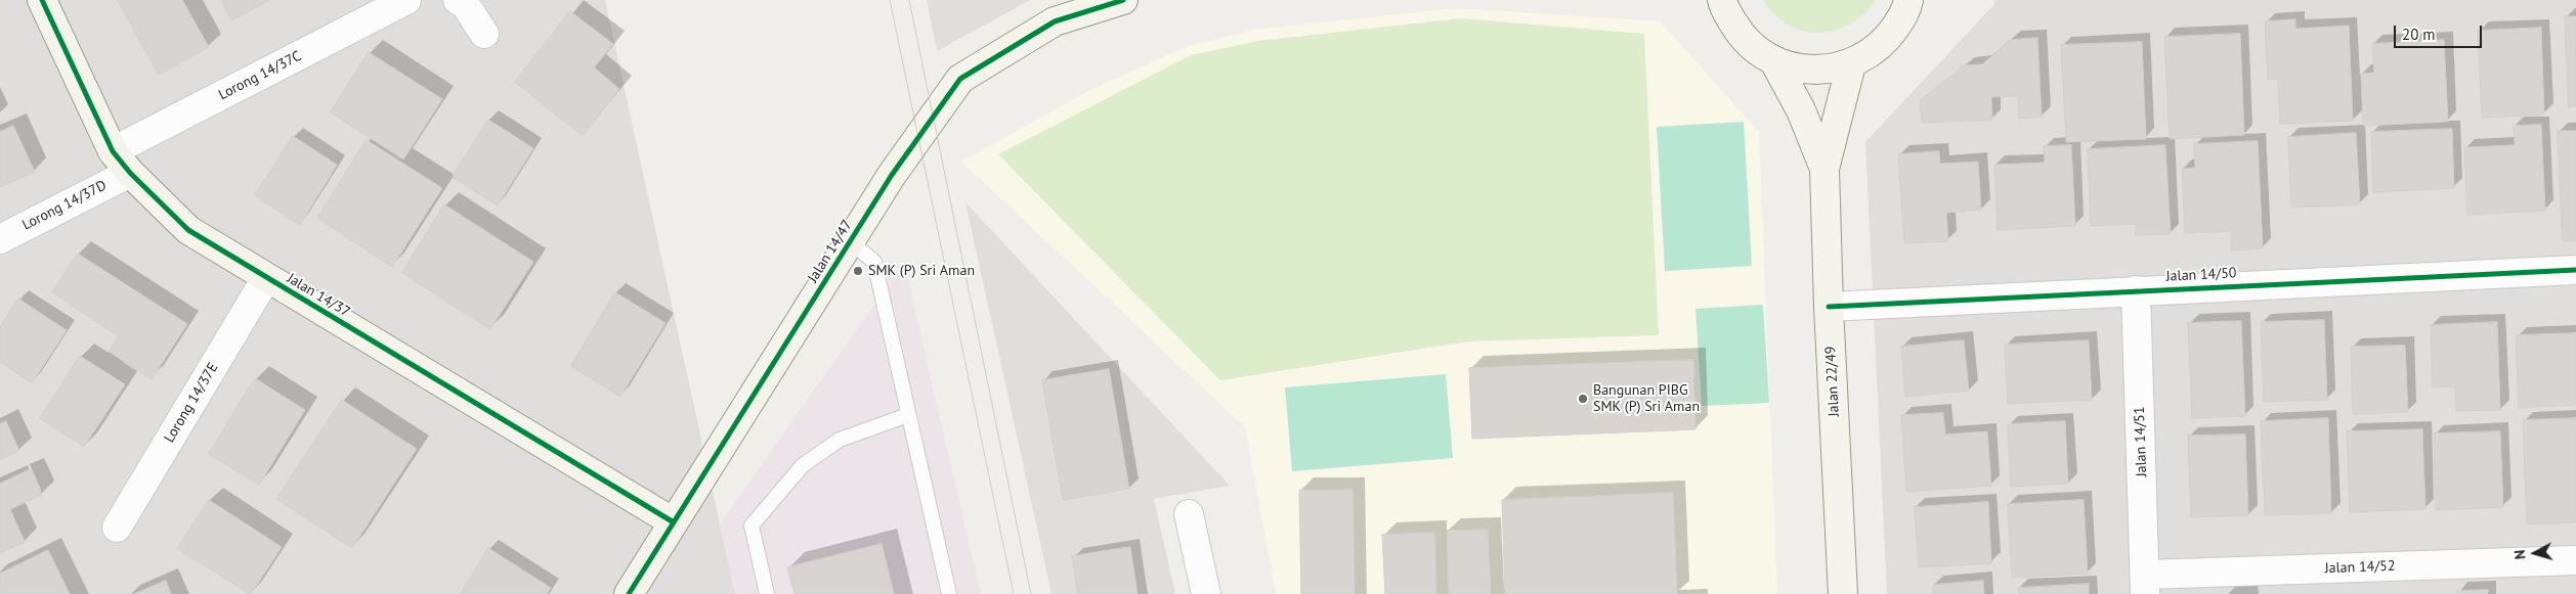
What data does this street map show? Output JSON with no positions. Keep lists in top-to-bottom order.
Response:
{
  "streets": {
    "street": [
      "Lorong 14/37C",
      "Lorong 14/37D",
      "Jalan 14/47",
      "Jalan 14/50",
      "Jalan 14/37",
      "Jalan 22/49",
      "Lorong 14/37E",
      "Jalan 14/51",
      "Jalan 14/52"
    ]
  },
  "crossings": [
    ["Lorong 14/37C", "Lorong 14/37D"],
    ["Lorong 14/37C", "Jalan 14/37"],
    ["Lorong 14/37D", "Jalan 14/37"],
    ["Jalan 14/47", "Jalan 14/37"],
    ["Jalan 14/50", "Jalan 22/49"],
    ["Jalan 14/50", "Jalan 14/51"],
    ["Jalan 14/37", "Lorong 14/37E"],
    ["Jalan 14/51", "Jalan 14/52"]
  ],
  "places": ["SMK (P) Sri Aman", "Bangunan PIBG SMK (P) Sri Aman"],
  "scale_bar": "20 m",
  "north": "left"
}
